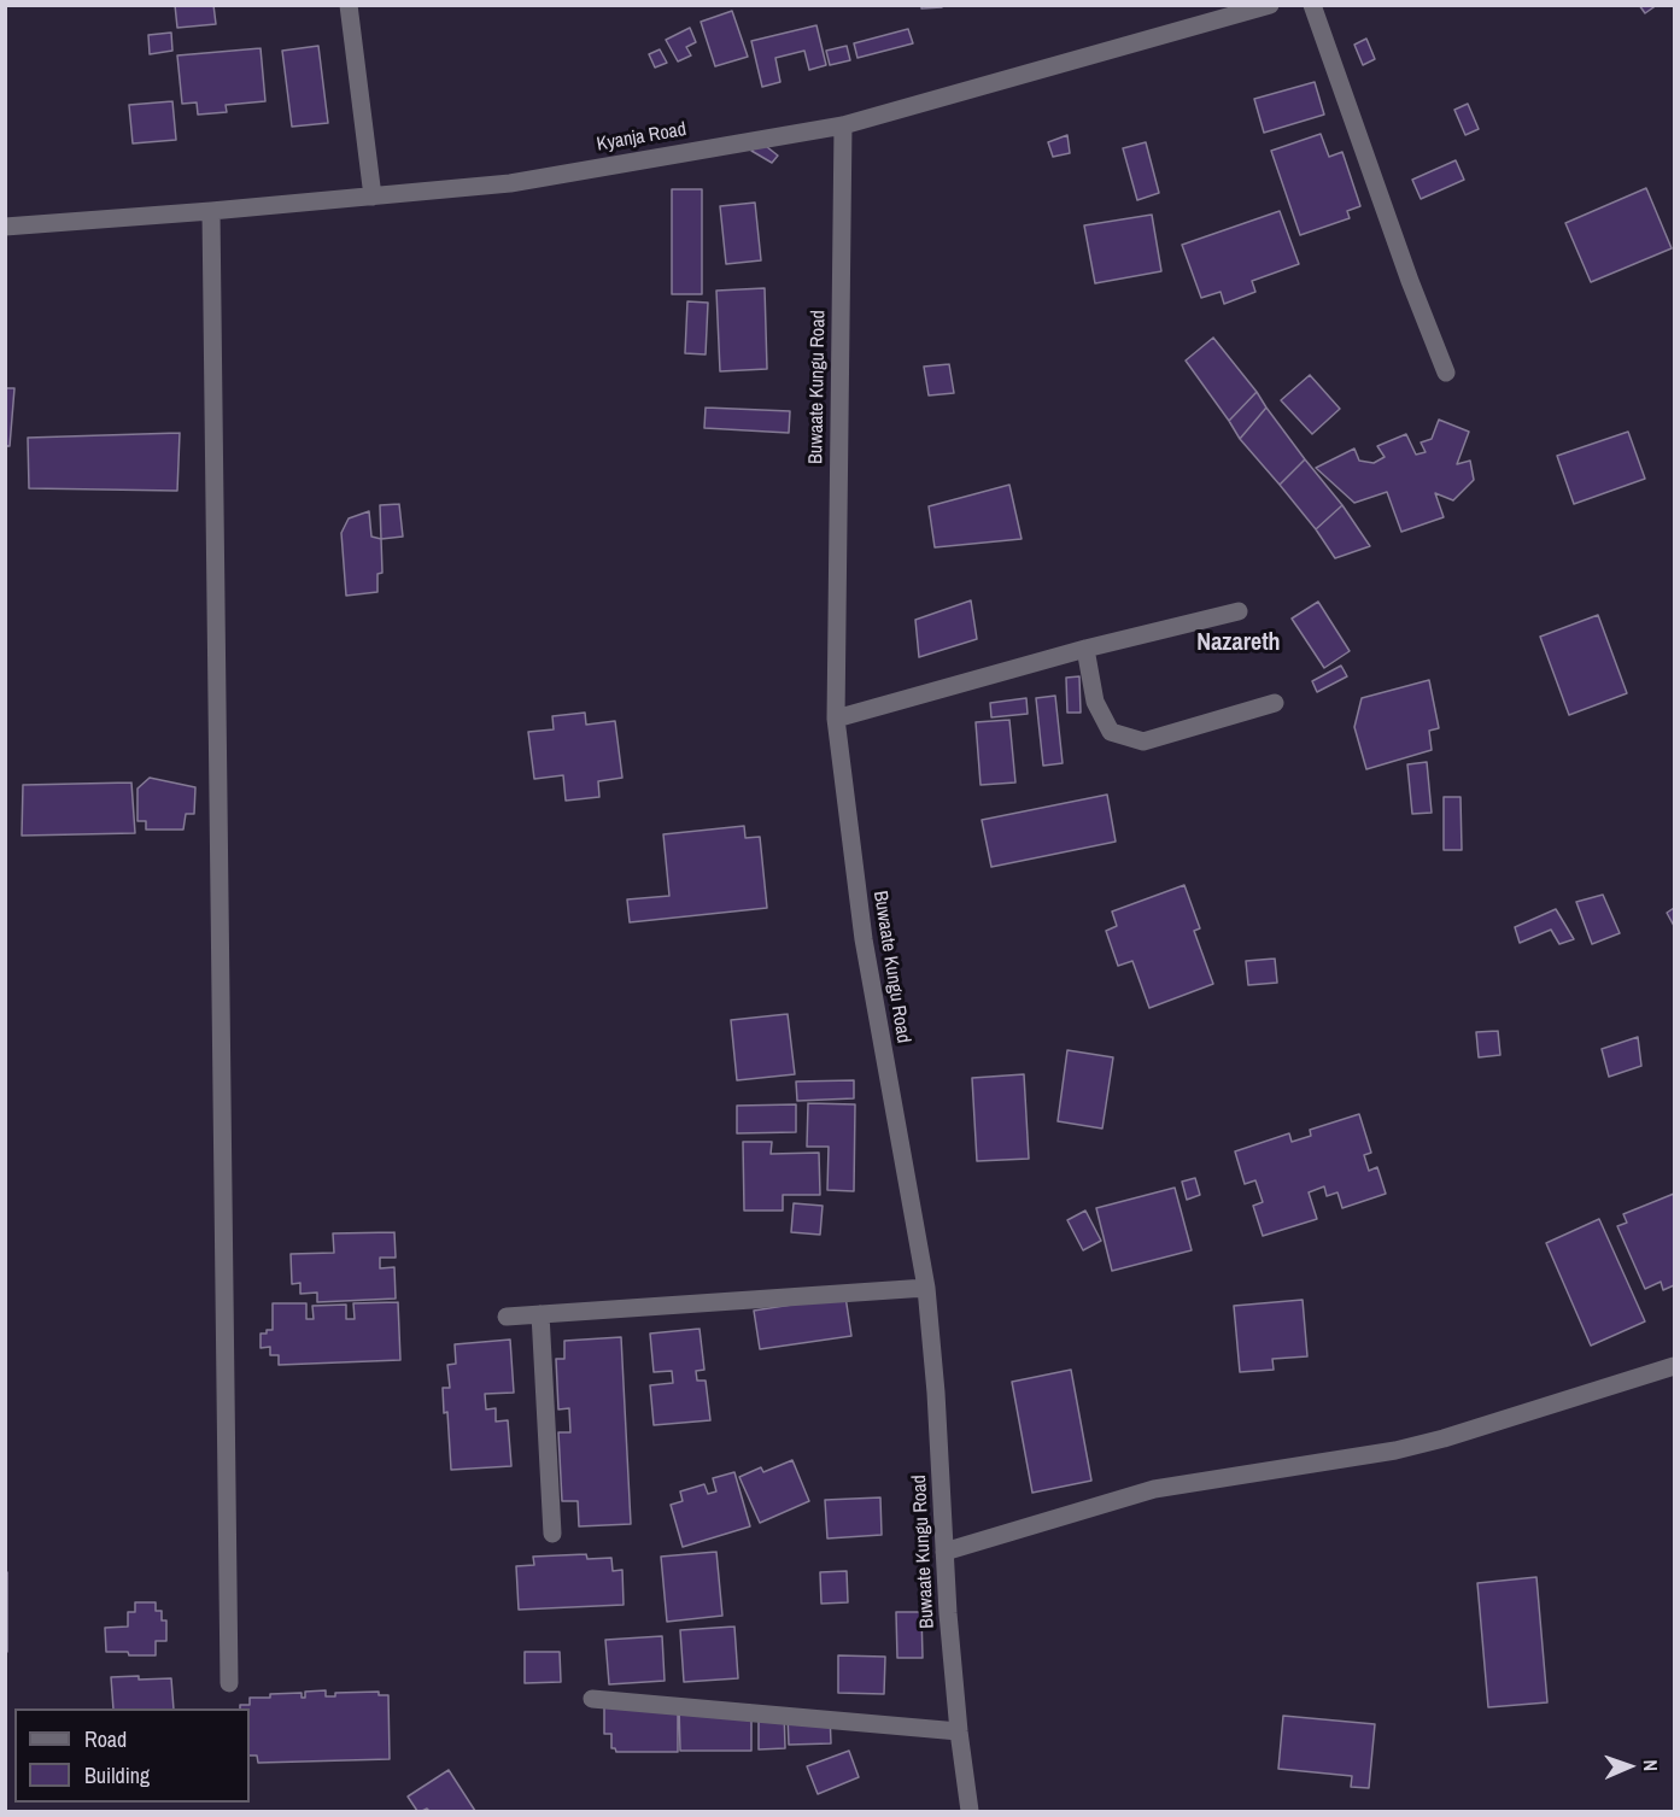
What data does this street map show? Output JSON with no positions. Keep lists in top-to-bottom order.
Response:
{
  "streets": {
    "street": ["Kyanja Road", "Buwaate Kungu Road"]
  },
  "crossings": [
    ["Kyanja Road", "Buwaate Kungu Road"]
  ],
  "districts": ["Nazareth"],
  "legend": ["Road", "Building"],
  "north": "right"
}
